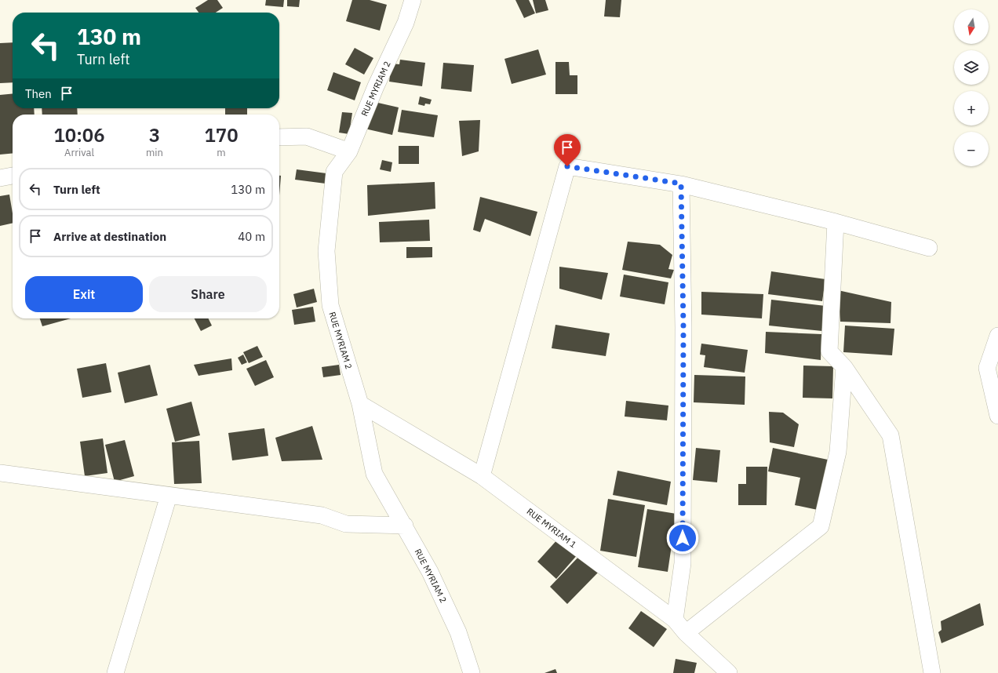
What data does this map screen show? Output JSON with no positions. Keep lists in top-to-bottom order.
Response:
{
  "streets": {
    "street": ["RUE MYRIAM 2", "RUE MYRIAM 1"]
  },
  "crossings": [
    ["RUE MYRIAM 2", "RUE MYRIAM 1"]
  ],
  "north": "bottom",
  "page": {
    "map_buttons": ["+", "−"],
    "turn": ["130 m", "Turn left"],
    "then": "Then",
    "eta": [
      "10:06",
      "Arrival",
      "3",
      "min",
      "170",
      "m"
    ],
    "list": [
      {
        "name": "Turn left",
        "value": "130 m"
      },
      {
        "name": "Arrive at destination",
        "value": "40 m"
      }
    ],
    "buttons": ["Exit", "Share"]
  }
}
